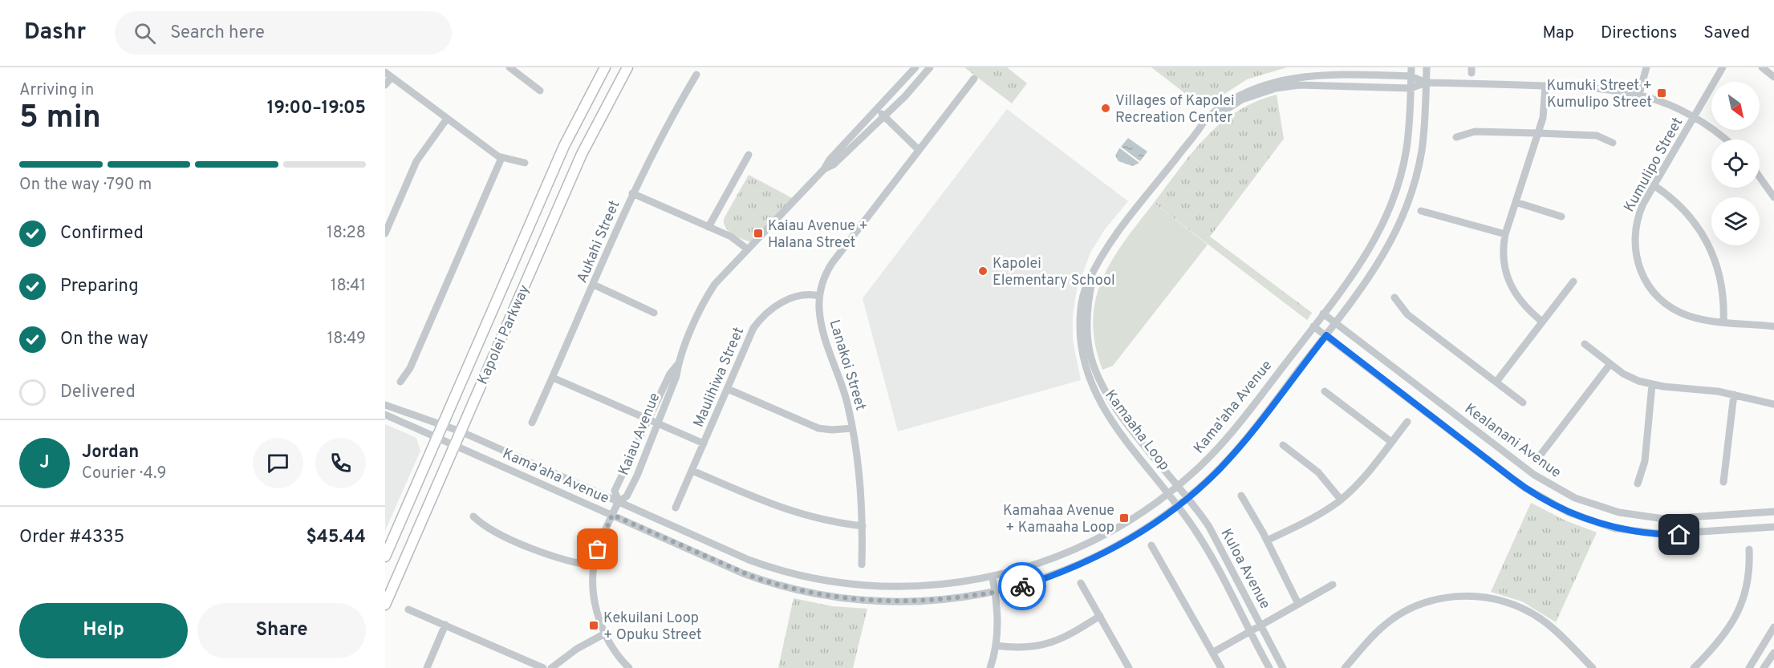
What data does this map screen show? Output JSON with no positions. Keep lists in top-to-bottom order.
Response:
{
  "streets": {
    "main road": ["Kapolei Parkway"],
    "street": [
      "Kumulipo Street",
      "Aukahi Street",
      "Lanakoi Street",
      "Maulihiwa Street",
      "Kama'aha Avenue",
      "Kamaaha Loop",
      "Kaiau Avenue",
      "Kealanani Avenue",
      "Kuloa Avenue"
    ]
  },
  "crossings": [
    ["Kapolei Parkway", "Kama'aha Avenue"],
    ["Lanakoi Street", "Maulihiwa Street"],
    ["Kama'aha Avenue", "Kamaaha Loop"],
    ["Kama'aha Avenue", "Kaiau Avenue"],
    ["Kama'aha Avenue", "Kealanani Avenue"],
    ["Kama'aha Avenue", "Kuloa Avenue"],
    ["Kamaaha Loop", "Kuloa Avenue"]
  ],
  "places": {
    "transit": [
      "Kumuki Street + Kumulipo Street",
      "Kaiau Avenue + Halana Street",
      "Kamahaa Avenue + Kamaaha Loop",
      "Kekuilani Loop + Opuku Street"
    ],
    "other": ["Villages of Kapolei Recreation Center", "Kapolei Elementary School"]
  },
  "north": "bottom right",
  "page": {
    "header": "Dashr",
    "search": "Search here",
    "nav": ["Map", "Directions", "Saved"],
    "heading": ["5 min", "Arriving in", "19:00–19:05"],
    "panel": [
      "Jordan",
      "Courier · 4.9",
      "Order #4335",
      "$45.44"
    ],
    "bar": "On the way · 790 m",
    "list": [
      ["Confirmed", "18:28"],
      ["Preparing", "18:41"],
      ["On the way", "18:49"],
      "Delivered"
    ],
    "round": "J",
    "buttons": ["Help", "Share"]
  }
}
